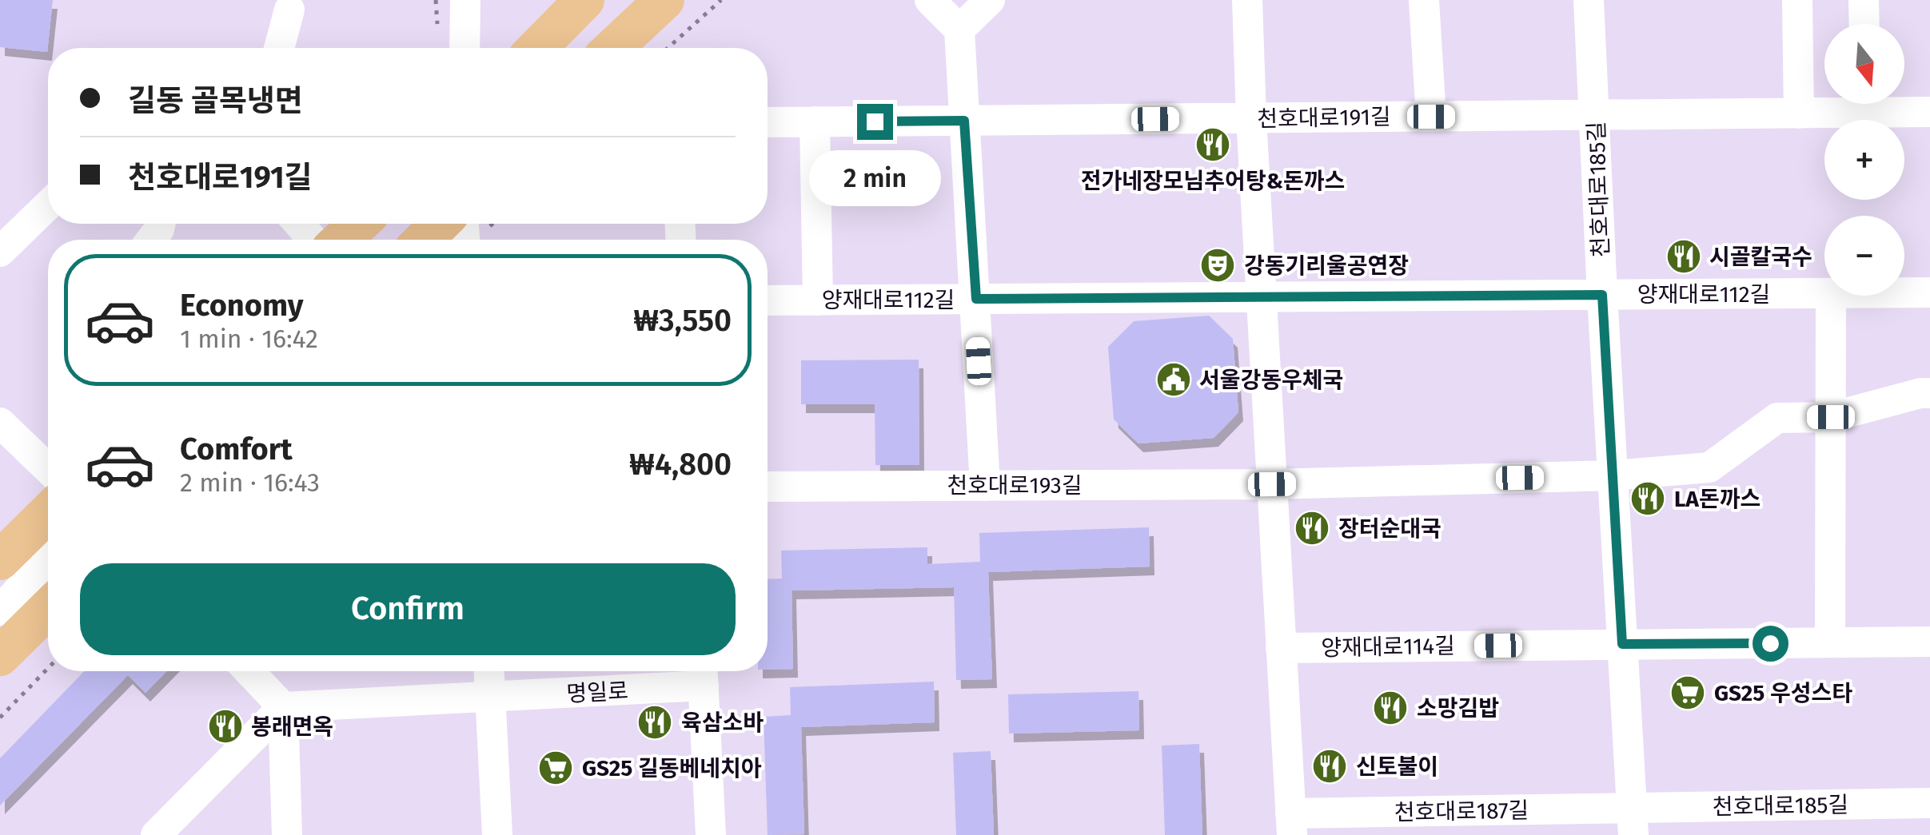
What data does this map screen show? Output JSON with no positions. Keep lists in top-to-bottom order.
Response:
{
  "streets": {
    "street": [
      "천호대로191길",
      "천호대로185길",
      "양재대로112길",
      "천호대로193길",
      "양재대로114길",
      "명일로",
      "천호대로187길"
    ]
  },
  "crossings": [
    ["천호대로191길", "천호대로185길"],
    ["천호대로191길", "천호대로187길"],
    ["천호대로185길", "양재대로112길"],
    ["천호대로185길", "양재대로114길"],
    ["천호대로185길", "천호대로187길"],
    ["양재대로112길", "천호대로187길"],
    ["천호대로193길", "천호대로187길"],
    ["양재대로114길", "천호대로187길"]
  ],
  "places": {
    "restaurant": [
      "전가네장모님추어탕&돈까스",
      "시골칼국수",
      "LA돈까스",
      "장터순대국",
      "소망김밥",
      "육삼소바",
      "봉래면옥",
      "신토불이"
    ],
    "theatre": ["강동기리울공연장"],
    "public building": ["서울강동우체국"],
    "supermarket": ["GS25 우성스타", "GS25 길동베네치아"]
  },
  "north": "bottom",
  "page": {
    "map_buttons": ["+", "−"],
    "banner": ["길동 골목냉면", "천호대로191길"],
    "bubble": "2 min",
    "list": [
      {
        "name": "Economy",
        "note": "1 min · 16:42",
        "value": "₩3,550"
      },
      {
        "name": "Comfort",
        "note": "2 min · 16:43",
        "value": "₩4,800"
      }
    ],
    "buttons": "Confirm"
  }
}
